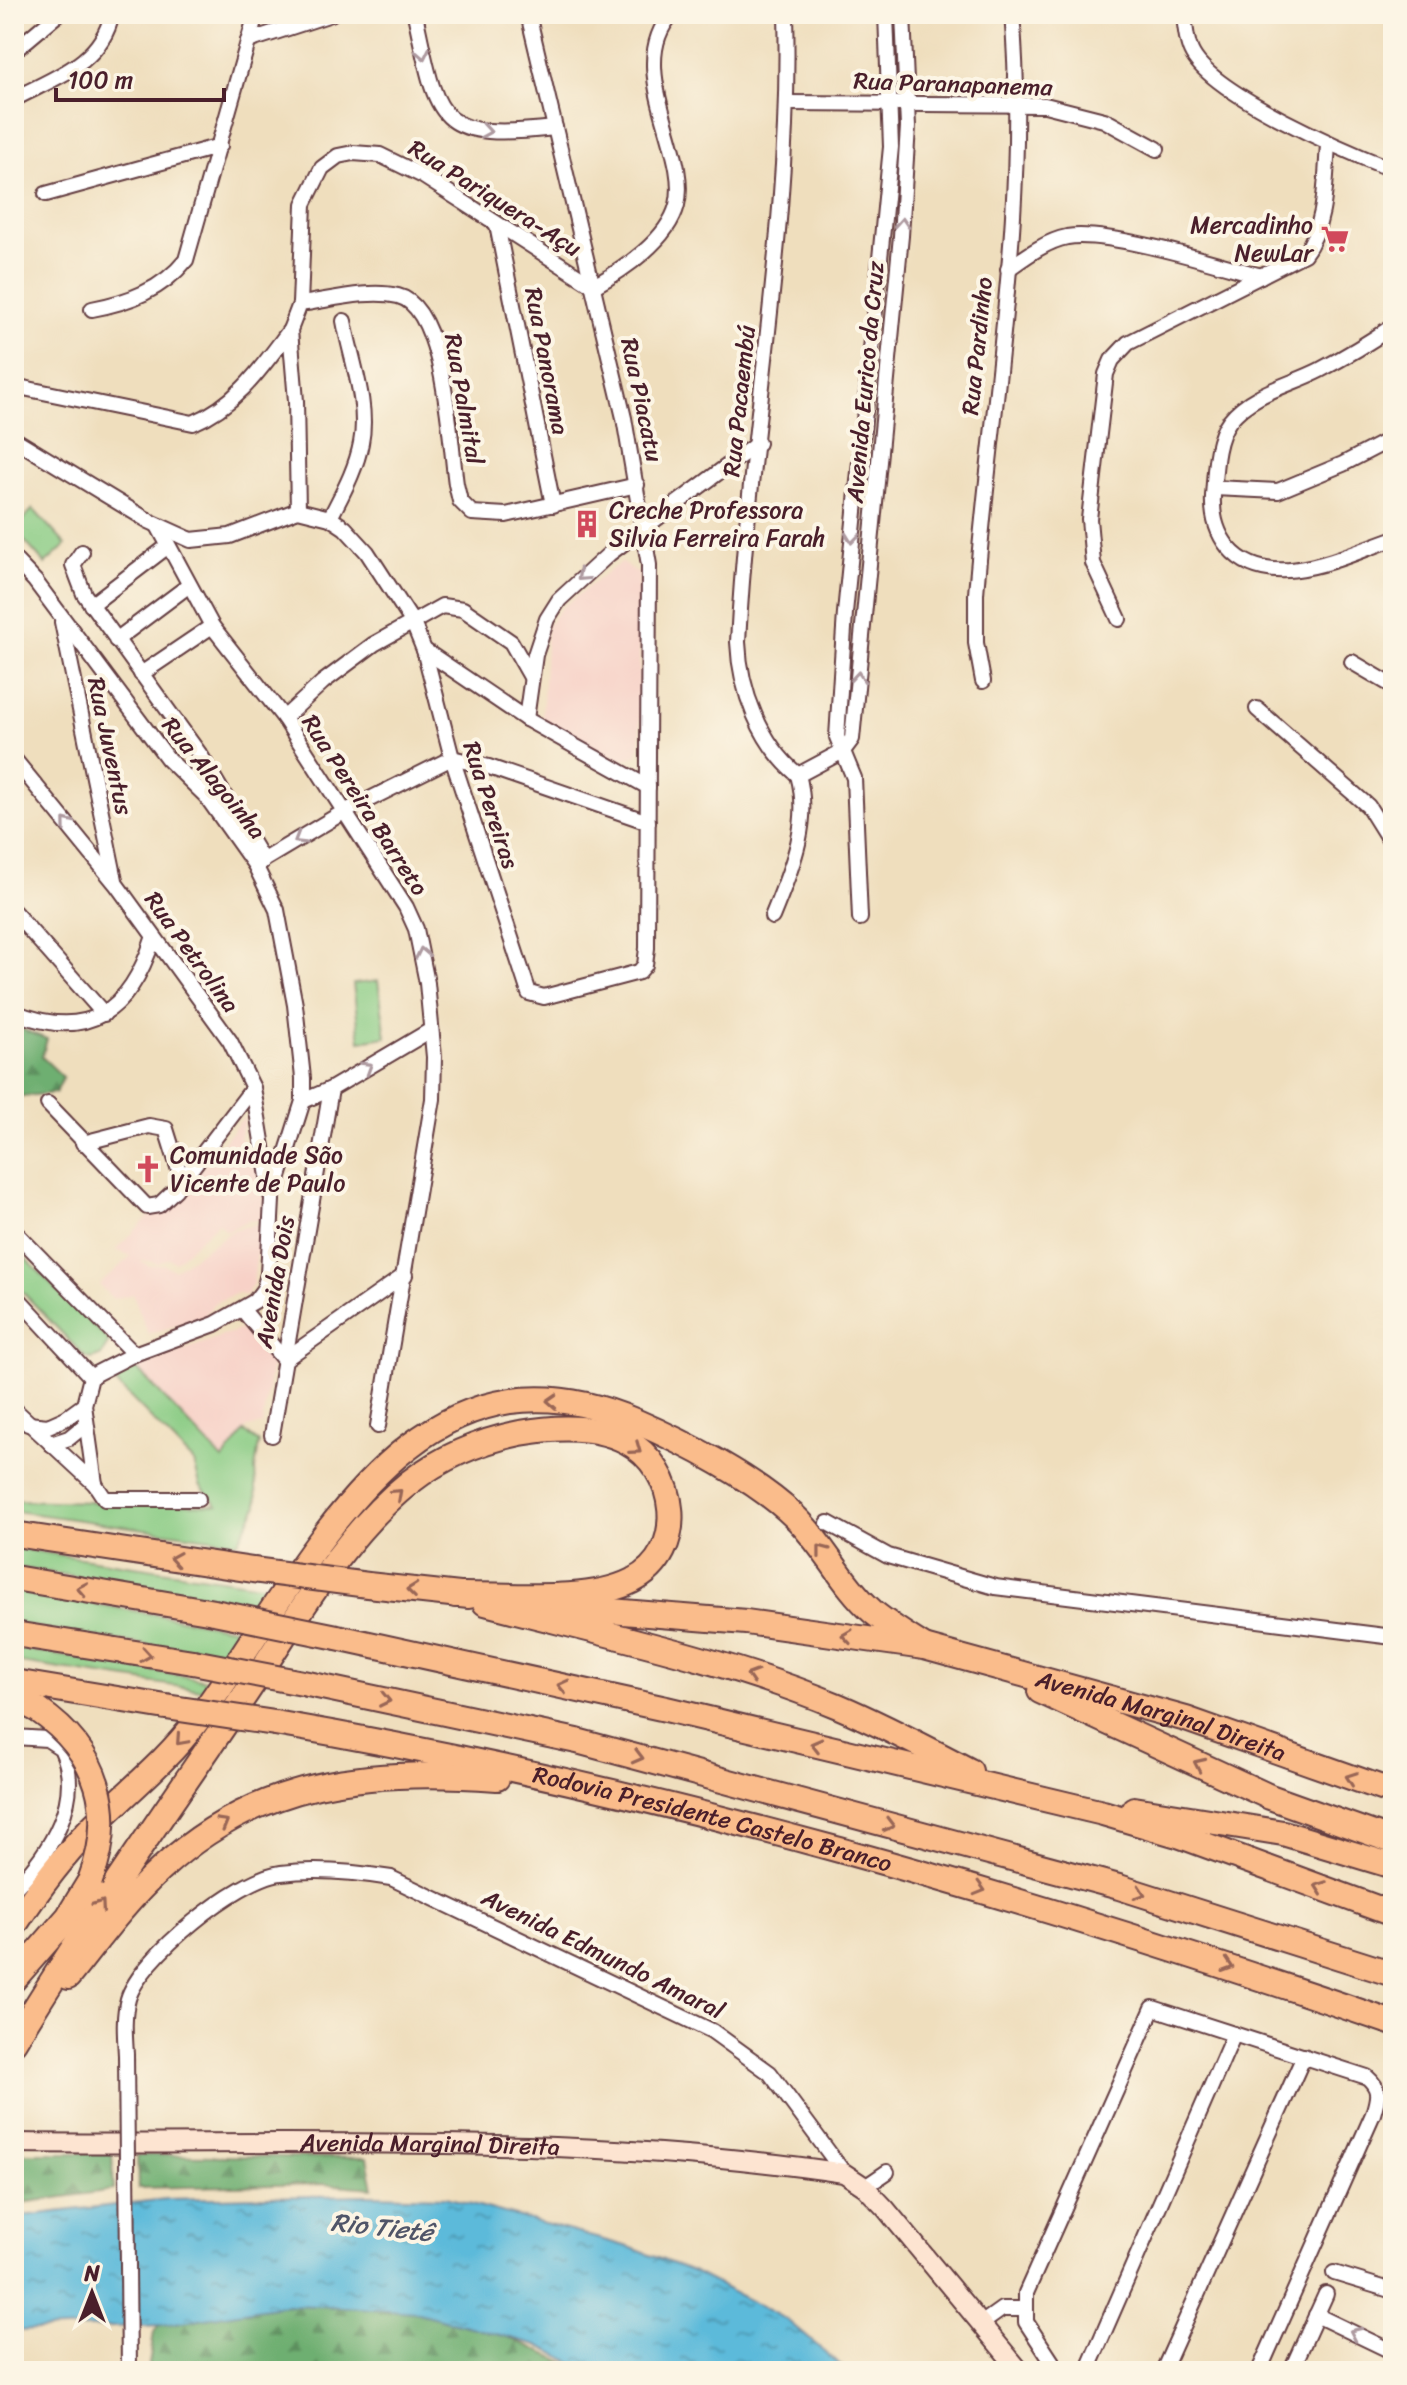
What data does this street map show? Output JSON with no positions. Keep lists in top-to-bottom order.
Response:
{
  "streets": {
    "highway": ["Avenida Marginal Direita", "Rodovia Presidente Castelo Branco"],
    "main road": ["Avenida Edmundo Amaral"],
    "street": [
      "Rua Paranapanema",
      "Rua Pariquera-Açu",
      "Rua Pardinho",
      "Rua Panorama",
      "Avenida Eurico da Cruz",
      "Rua Palmital",
      "Rua Piacatu",
      "Rua Pacaembú",
      "Rua Juventus",
      "Rua Alagoinha",
      "Rua Pereira Barreto",
      "Rua Pereiras",
      "Rua Petrolina",
      "Avenida Dois"
    ]
  },
  "crossings": [
    ["Rua Paranapanema", "Rua Pardinho"],
    ["Rua Paranapanema", "Avenida Eurico da Cruz"],
    ["Rua Paranapanema", "Rua Pacaembú"],
    ["Rua Pariquera-Açu", "Rua Panorama"],
    ["Rua Pariquera-Açu", "Rua Palmital"],
    ["Rua Pariquera-Açu", "Rua Piacatu"],
    ["Rua Panorama", "Rua Palmital"],
    ["Rua Palmital", "Rua Piacatu"],
    ["Rua Piacatu", "Rua Pereiras"],
    ["Rua Juventus", "Rua Alagoinha"],
    ["Rua Juventus", "Rua Petrolina"],
    ["Rua Alagoinha", "Rua Petrolina"],
    ["Avenida Marginal Direita", "Avenida Edmundo Amaral"]
  ],
  "water": ["Rio Tietê"],
  "places": {
    "supermarket": ["Mercadinho NewLar"],
    "building": ["Creche Professora Silvia Ferreira Farah"],
    "church": ["Comunidade São Vicente de Paulo"]
  },
  "scale_bar": "100 m",
  "north": "top"
}
